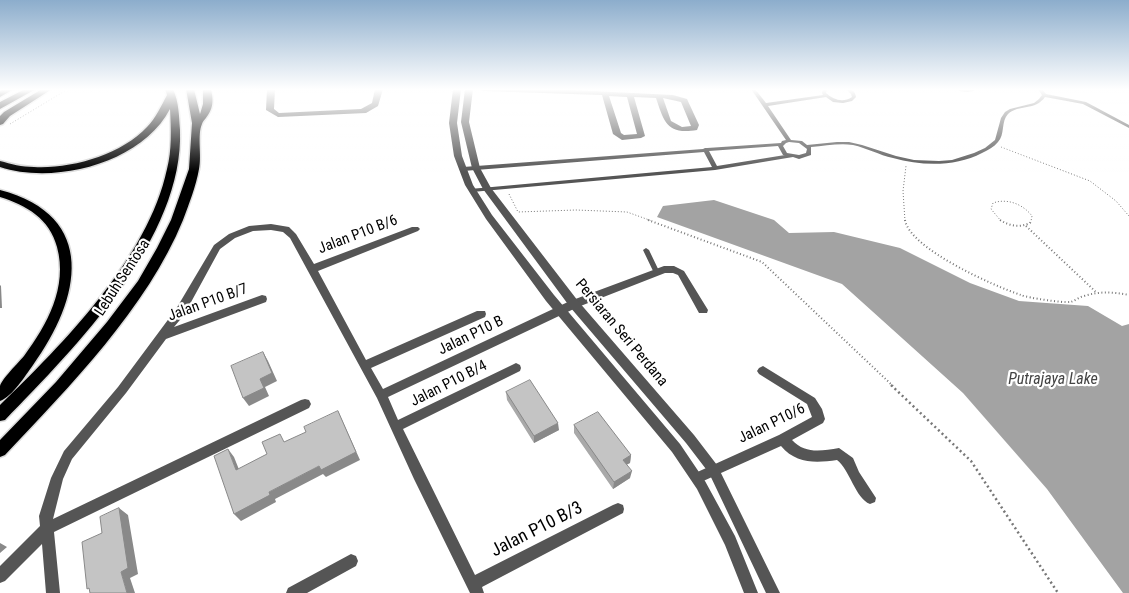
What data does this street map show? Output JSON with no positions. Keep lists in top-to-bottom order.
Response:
{
  "streets": {
    "main road": ["Lebuh Sentosa"],
    "street": [
      "Jalan P10 B/6",
      "Jalan P10 B/7",
      "Persiaran Seri Perdana",
      "Jalan P10 B",
      "Jalan P10 B/4",
      "Jalan P10/6",
      "Jalan P10 B/3"
    ]
  },
  "crossings": [
    ["Persiaran Seri Perdana", "Jalan P10 B"],
    ["Persiaran Seri Perdana", "Jalan P10/6"]
  ],
  "water": ["Putrajaya Lake"]
}
